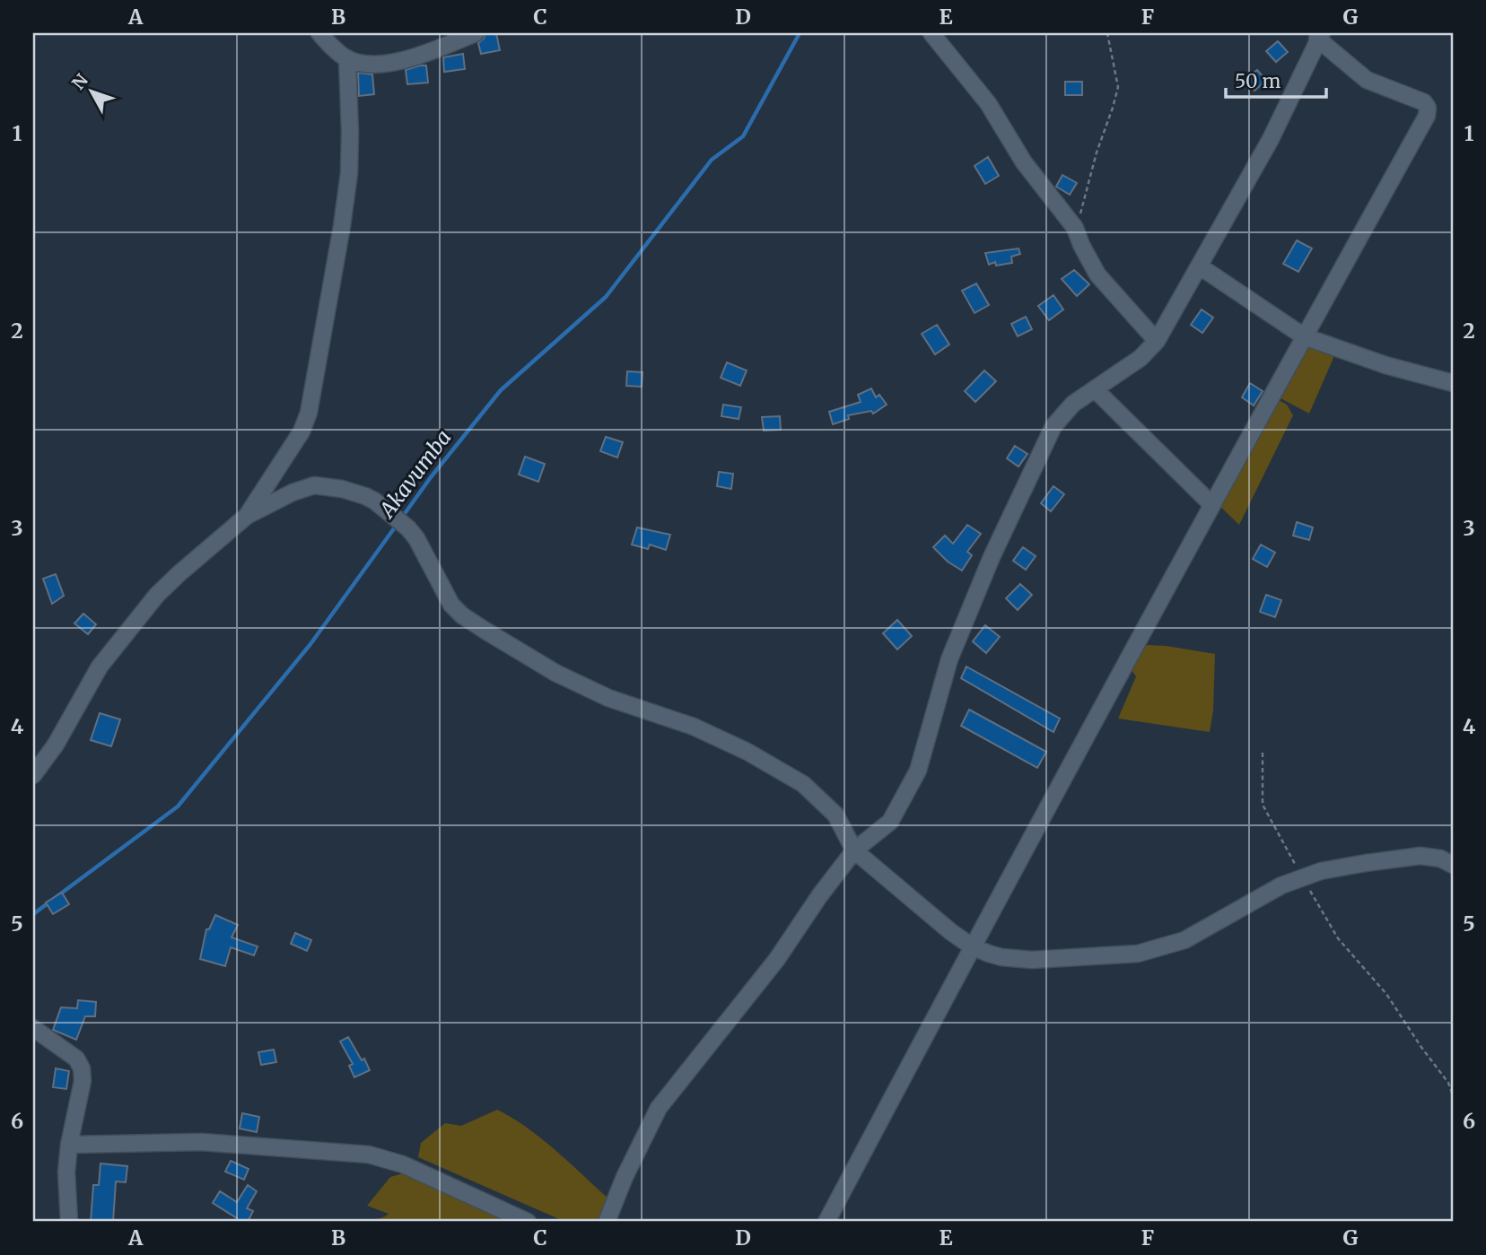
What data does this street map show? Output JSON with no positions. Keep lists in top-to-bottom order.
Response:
{
  "water": ["Akavumba"],
  "scale_bar": "50 m",
  "north": "top left",
  "grid": {
    "columns": [
      "A",
      "B",
      "C",
      "D",
      "E",
      "F",
      "G"
    ],
    "rows": [
      "1",
      "2",
      "3",
      "4",
      "5",
      "6"
    ]
  }
}
